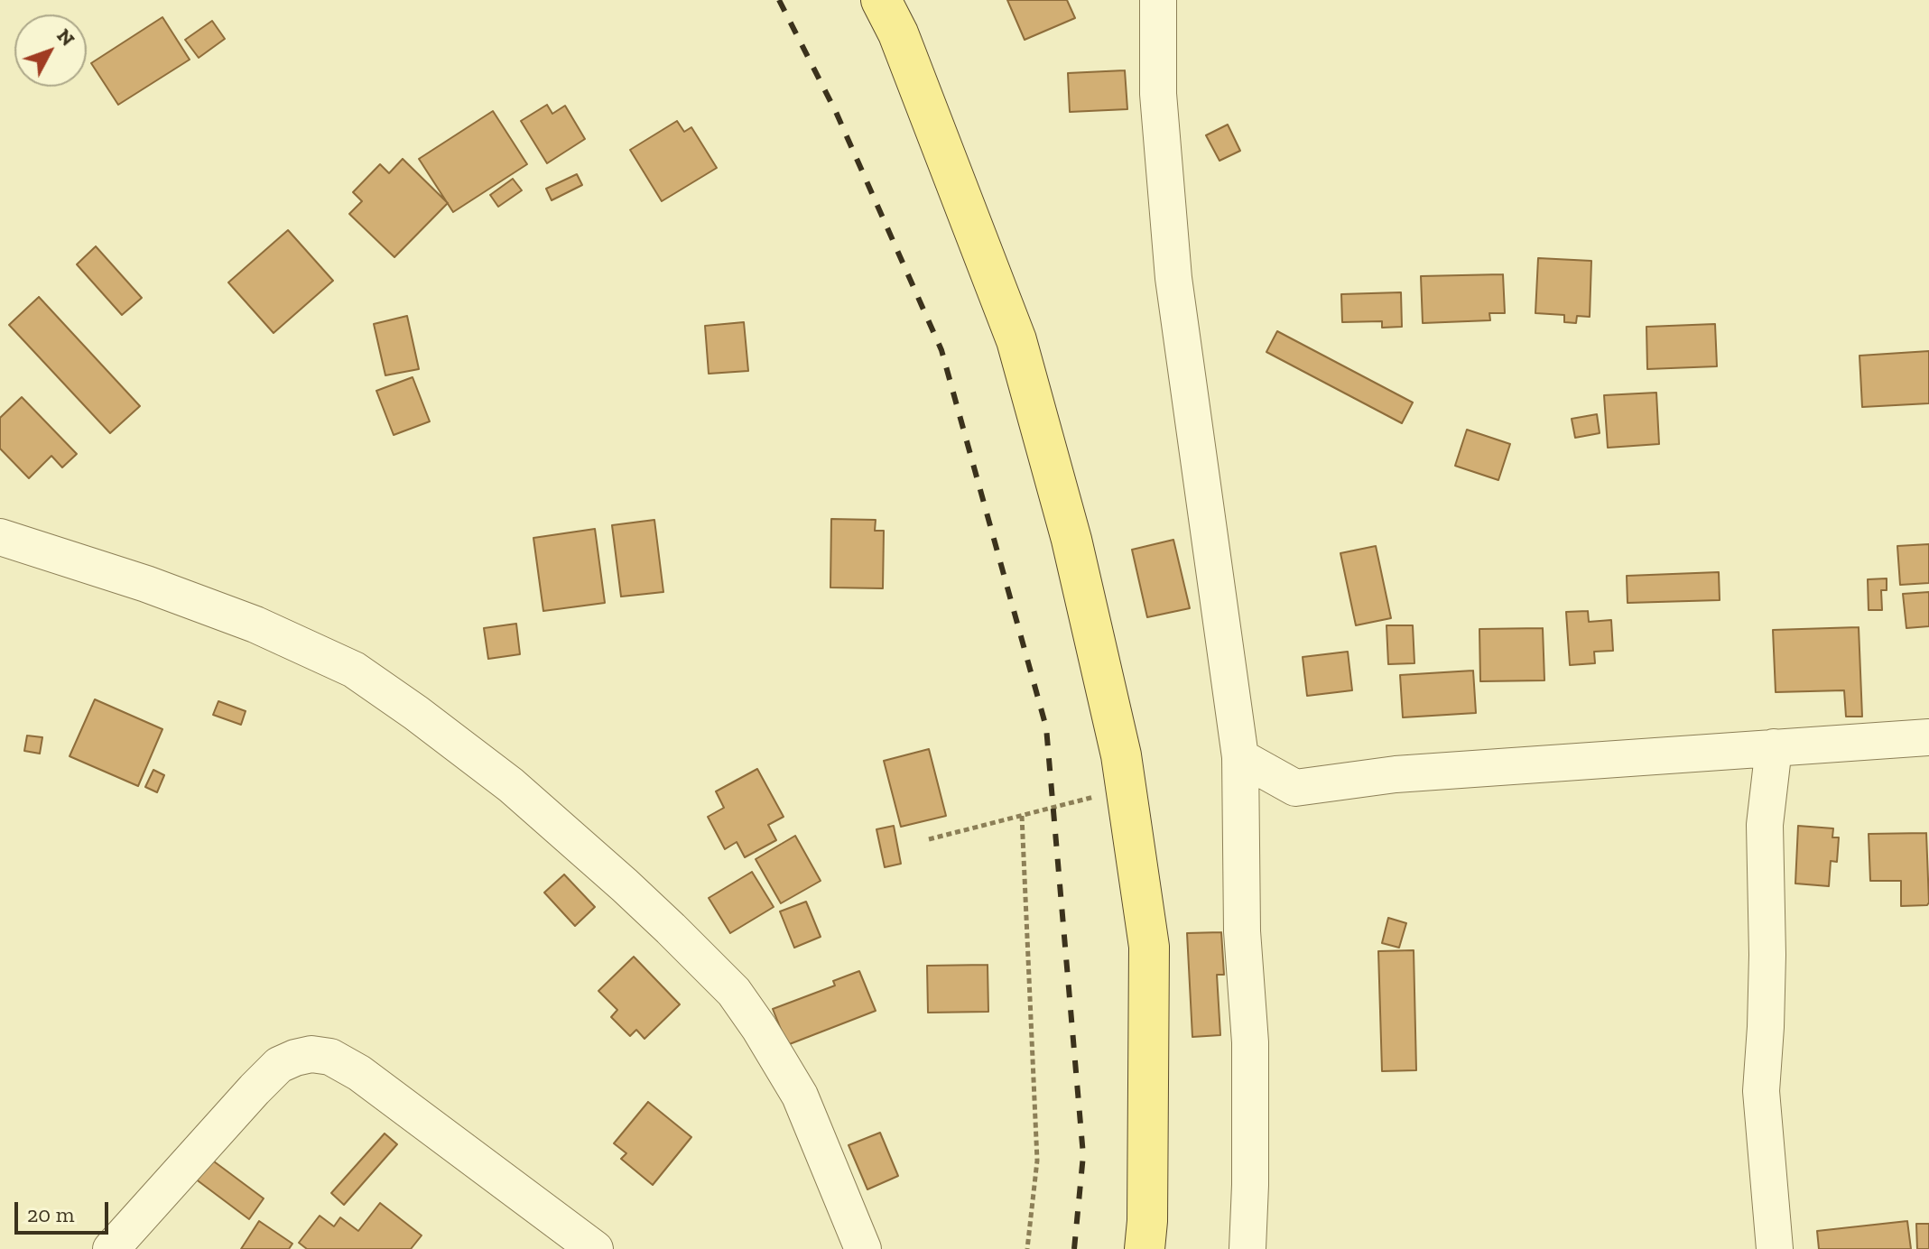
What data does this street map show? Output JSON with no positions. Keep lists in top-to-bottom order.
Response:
{
  "scale_bar": "20 m",
  "north": "top right"
}
